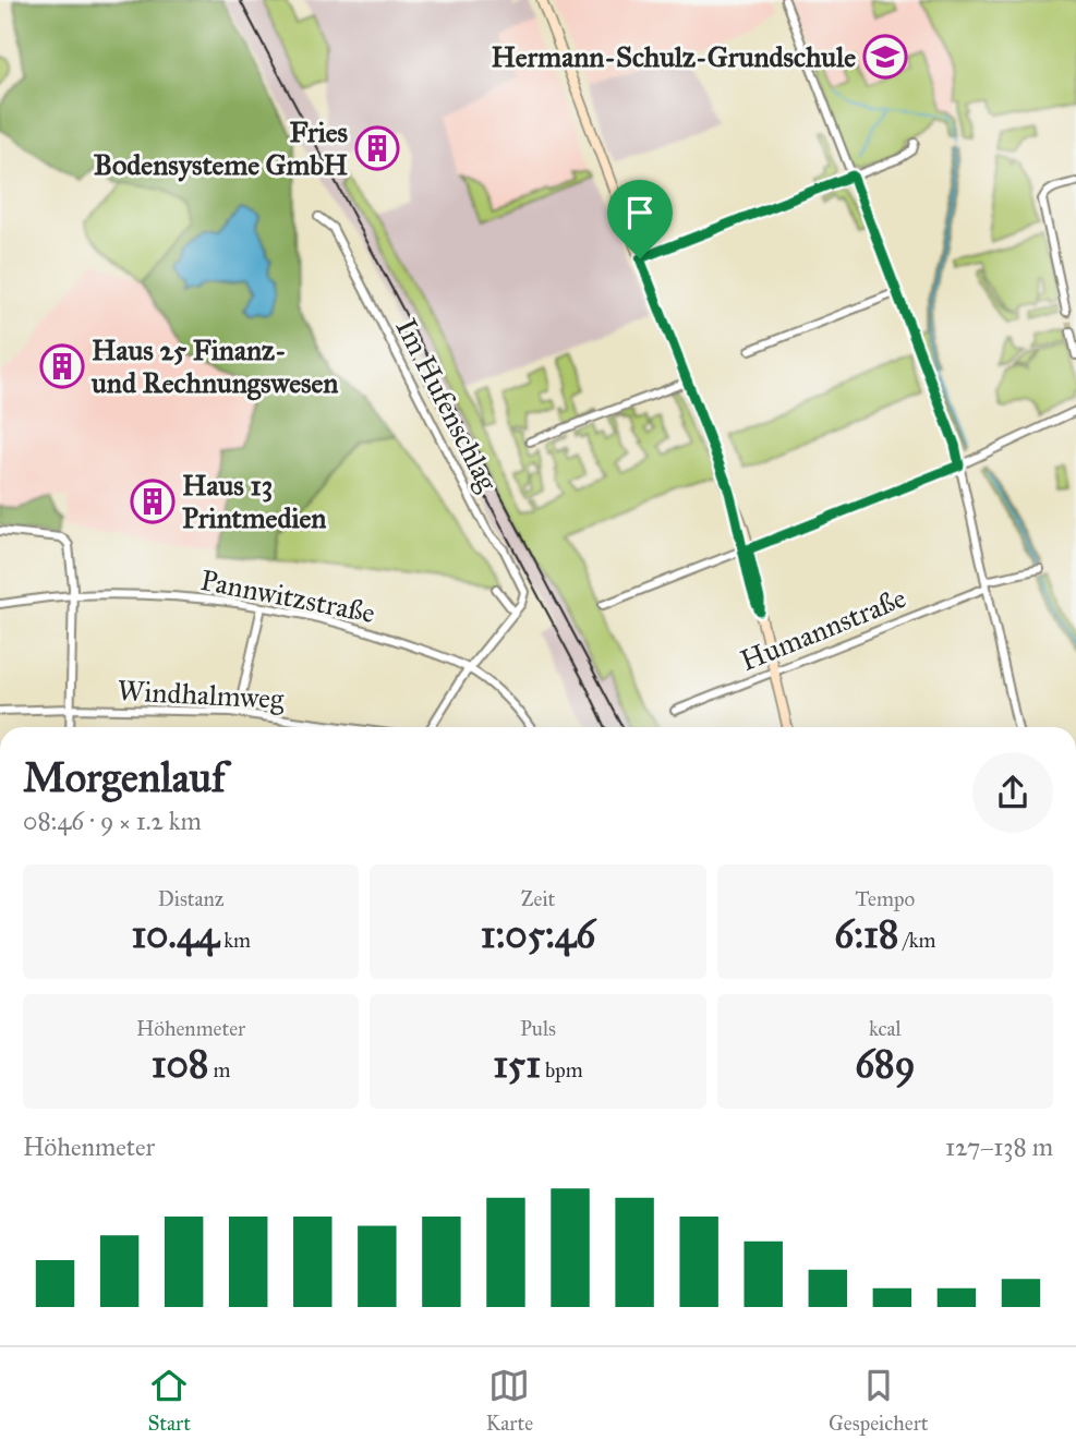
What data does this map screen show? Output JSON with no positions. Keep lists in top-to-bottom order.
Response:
{
  "streets": {
    "street": [
      "Im Hufenschlag",
      "Pannwitzstraße",
      "Humannstraße",
      "Windhalmweg"
    ]
  },
  "places": {
    "school or university": ["Hermann-Schulz-Grundschule"],
    "building": ["Fries Bodensysteme GmbH", "Haus 25 Finanz- und Rechnungswesen", "Haus 13 Printmedien"]
  },
  "page": {
    "heading": ["Morgenlauf", "08:46 · 9 × 1.2 km"],
    "stats": [
      ["Distanz", "10.44 km"],
      ["Zeit", "1:05:46"],
      ["Tempo", "6:18 /km"],
      ["Höhenmeter", "108 m"],
      ["Puls", "151 bpm"],
      ["kcal", "689"]
    ],
    "chart": ["Höhenmeter", "127–138 m"],
    "tabs": ["Start", "Karte", "Gespeichert"]
  }
}
